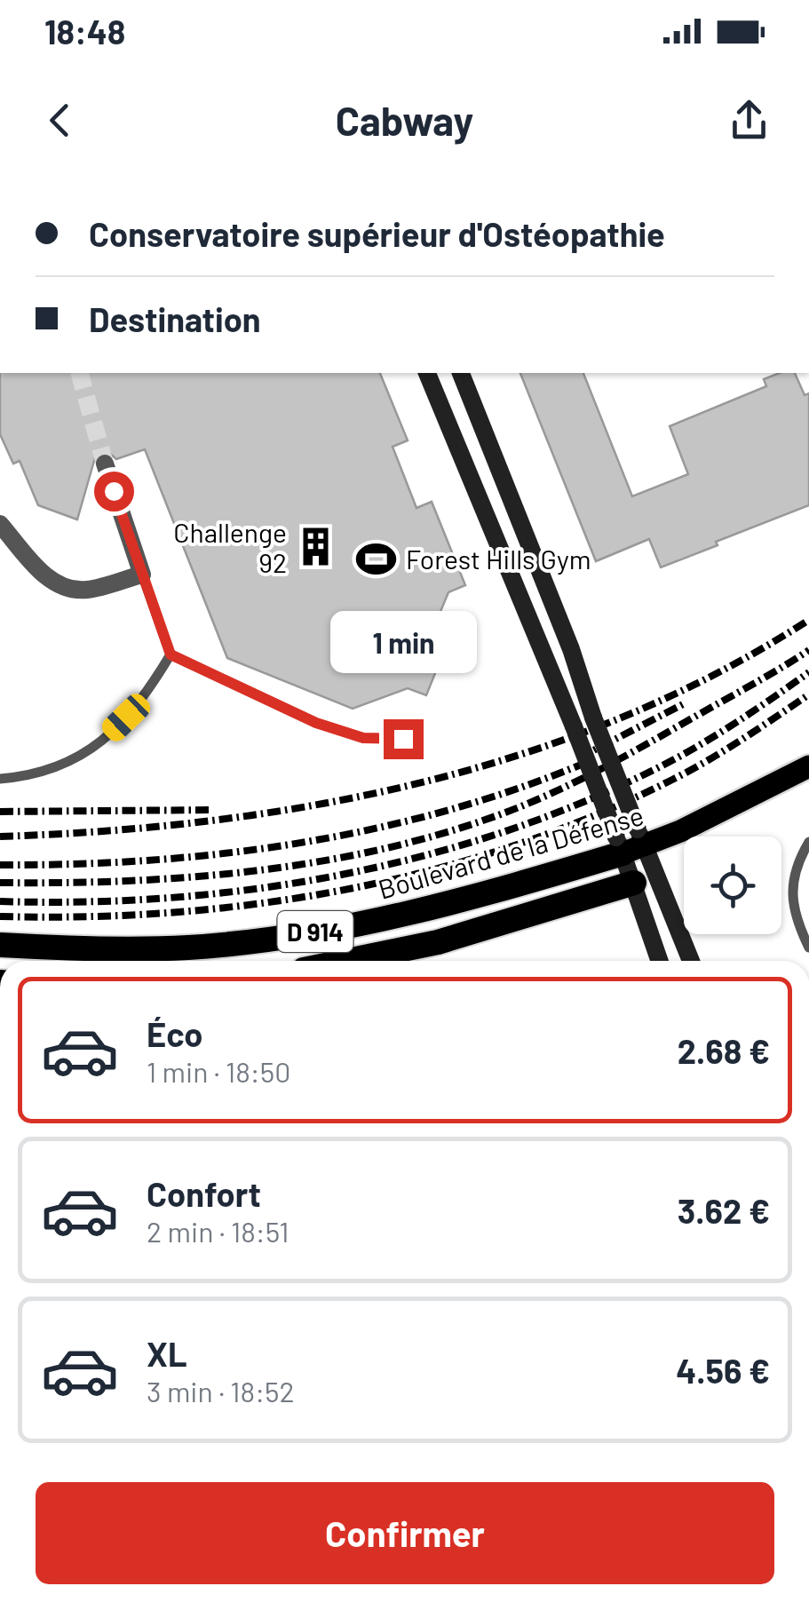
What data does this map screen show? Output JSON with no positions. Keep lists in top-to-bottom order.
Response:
{
  "streets": {
    "highway": ["Boulevard de la Défense", "D 914"]
  },
  "places": {
    "building": ["Challenge 92"],
    "sports": ["Forest Hills Gym"]
  },
  "page": {
    "status": "18:48",
    "header": "Cabway",
    "banner": ["Conservatoire supérieur d'Ostéopathie", "Destination"],
    "bubble": "1 min",
    "list": [
      {
        "name": "Éco",
        "note": "1 min · 18:50",
        "value": "2.68 €"
      },
      {
        "name": "Confort",
        "note": "2 min · 18:51",
        "value": "3.62 €"
      },
      {
        "name": "XL",
        "note": "3 min · 18:52",
        "value": "4.56 €"
      }
    ],
    "buttons": "Confirmer"
  }
}
